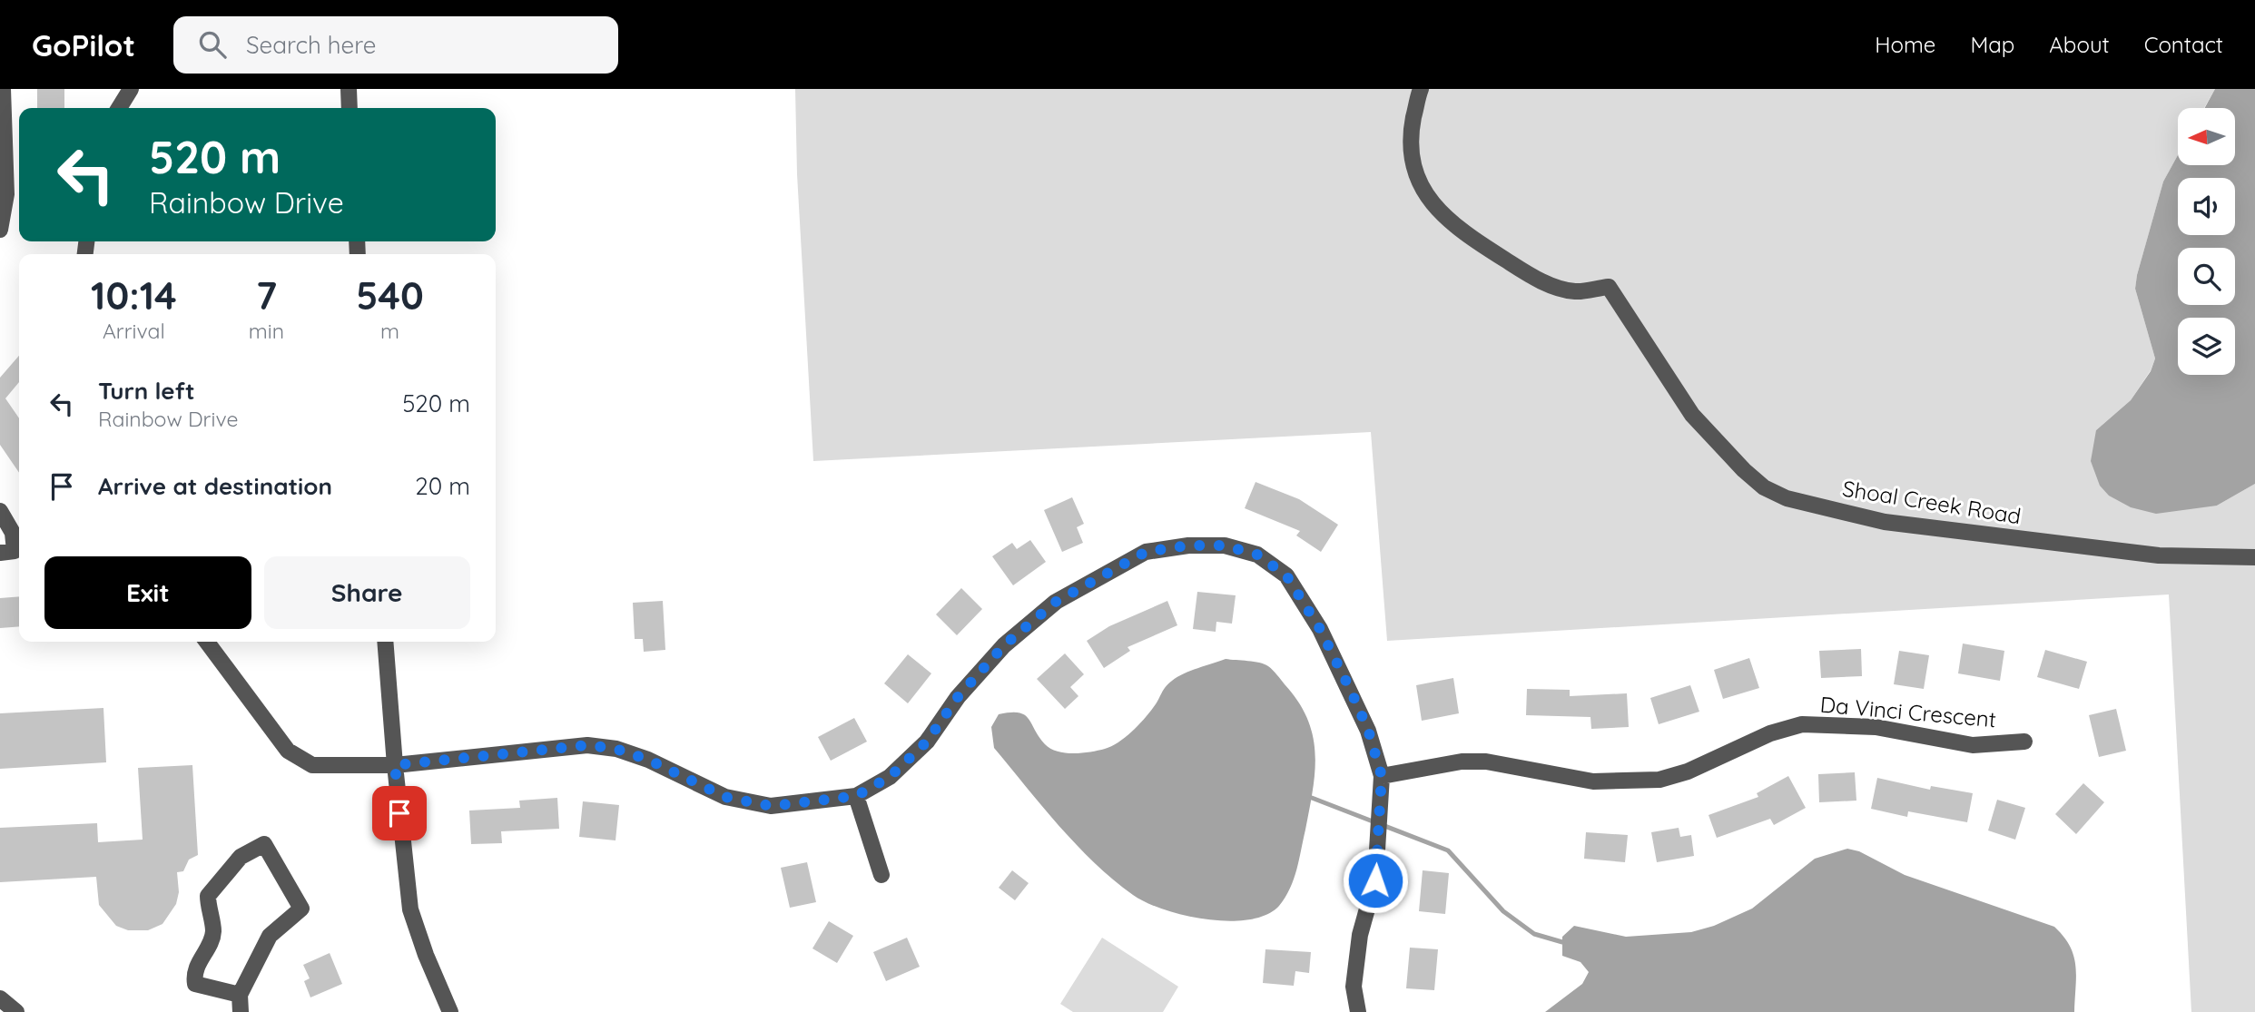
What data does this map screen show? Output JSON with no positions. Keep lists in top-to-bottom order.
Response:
{
  "streets": {
    "street": ["Shoal Creek Road", "Da Vinci Crescent"]
  },
  "north": "left",
  "page": {
    "header": "GoPilot",
    "search": "Search here",
    "nav": [
      "Home",
      "Map",
      "About",
      "Contact"
    ],
    "turn": ["520 m", "Rainbow Drive"],
    "eta": [
      "10:14",
      "Arrival",
      "7",
      "min",
      "540",
      "m"
    ],
    "list": [
      {
        "name": "Turn left",
        "note": "Rainbow Drive",
        "value": "520 m"
      },
      {
        "name": "Arrive at destination",
        "value": "20 m"
      }
    ],
    "buttons": ["Exit", "Share"]
  }
}
